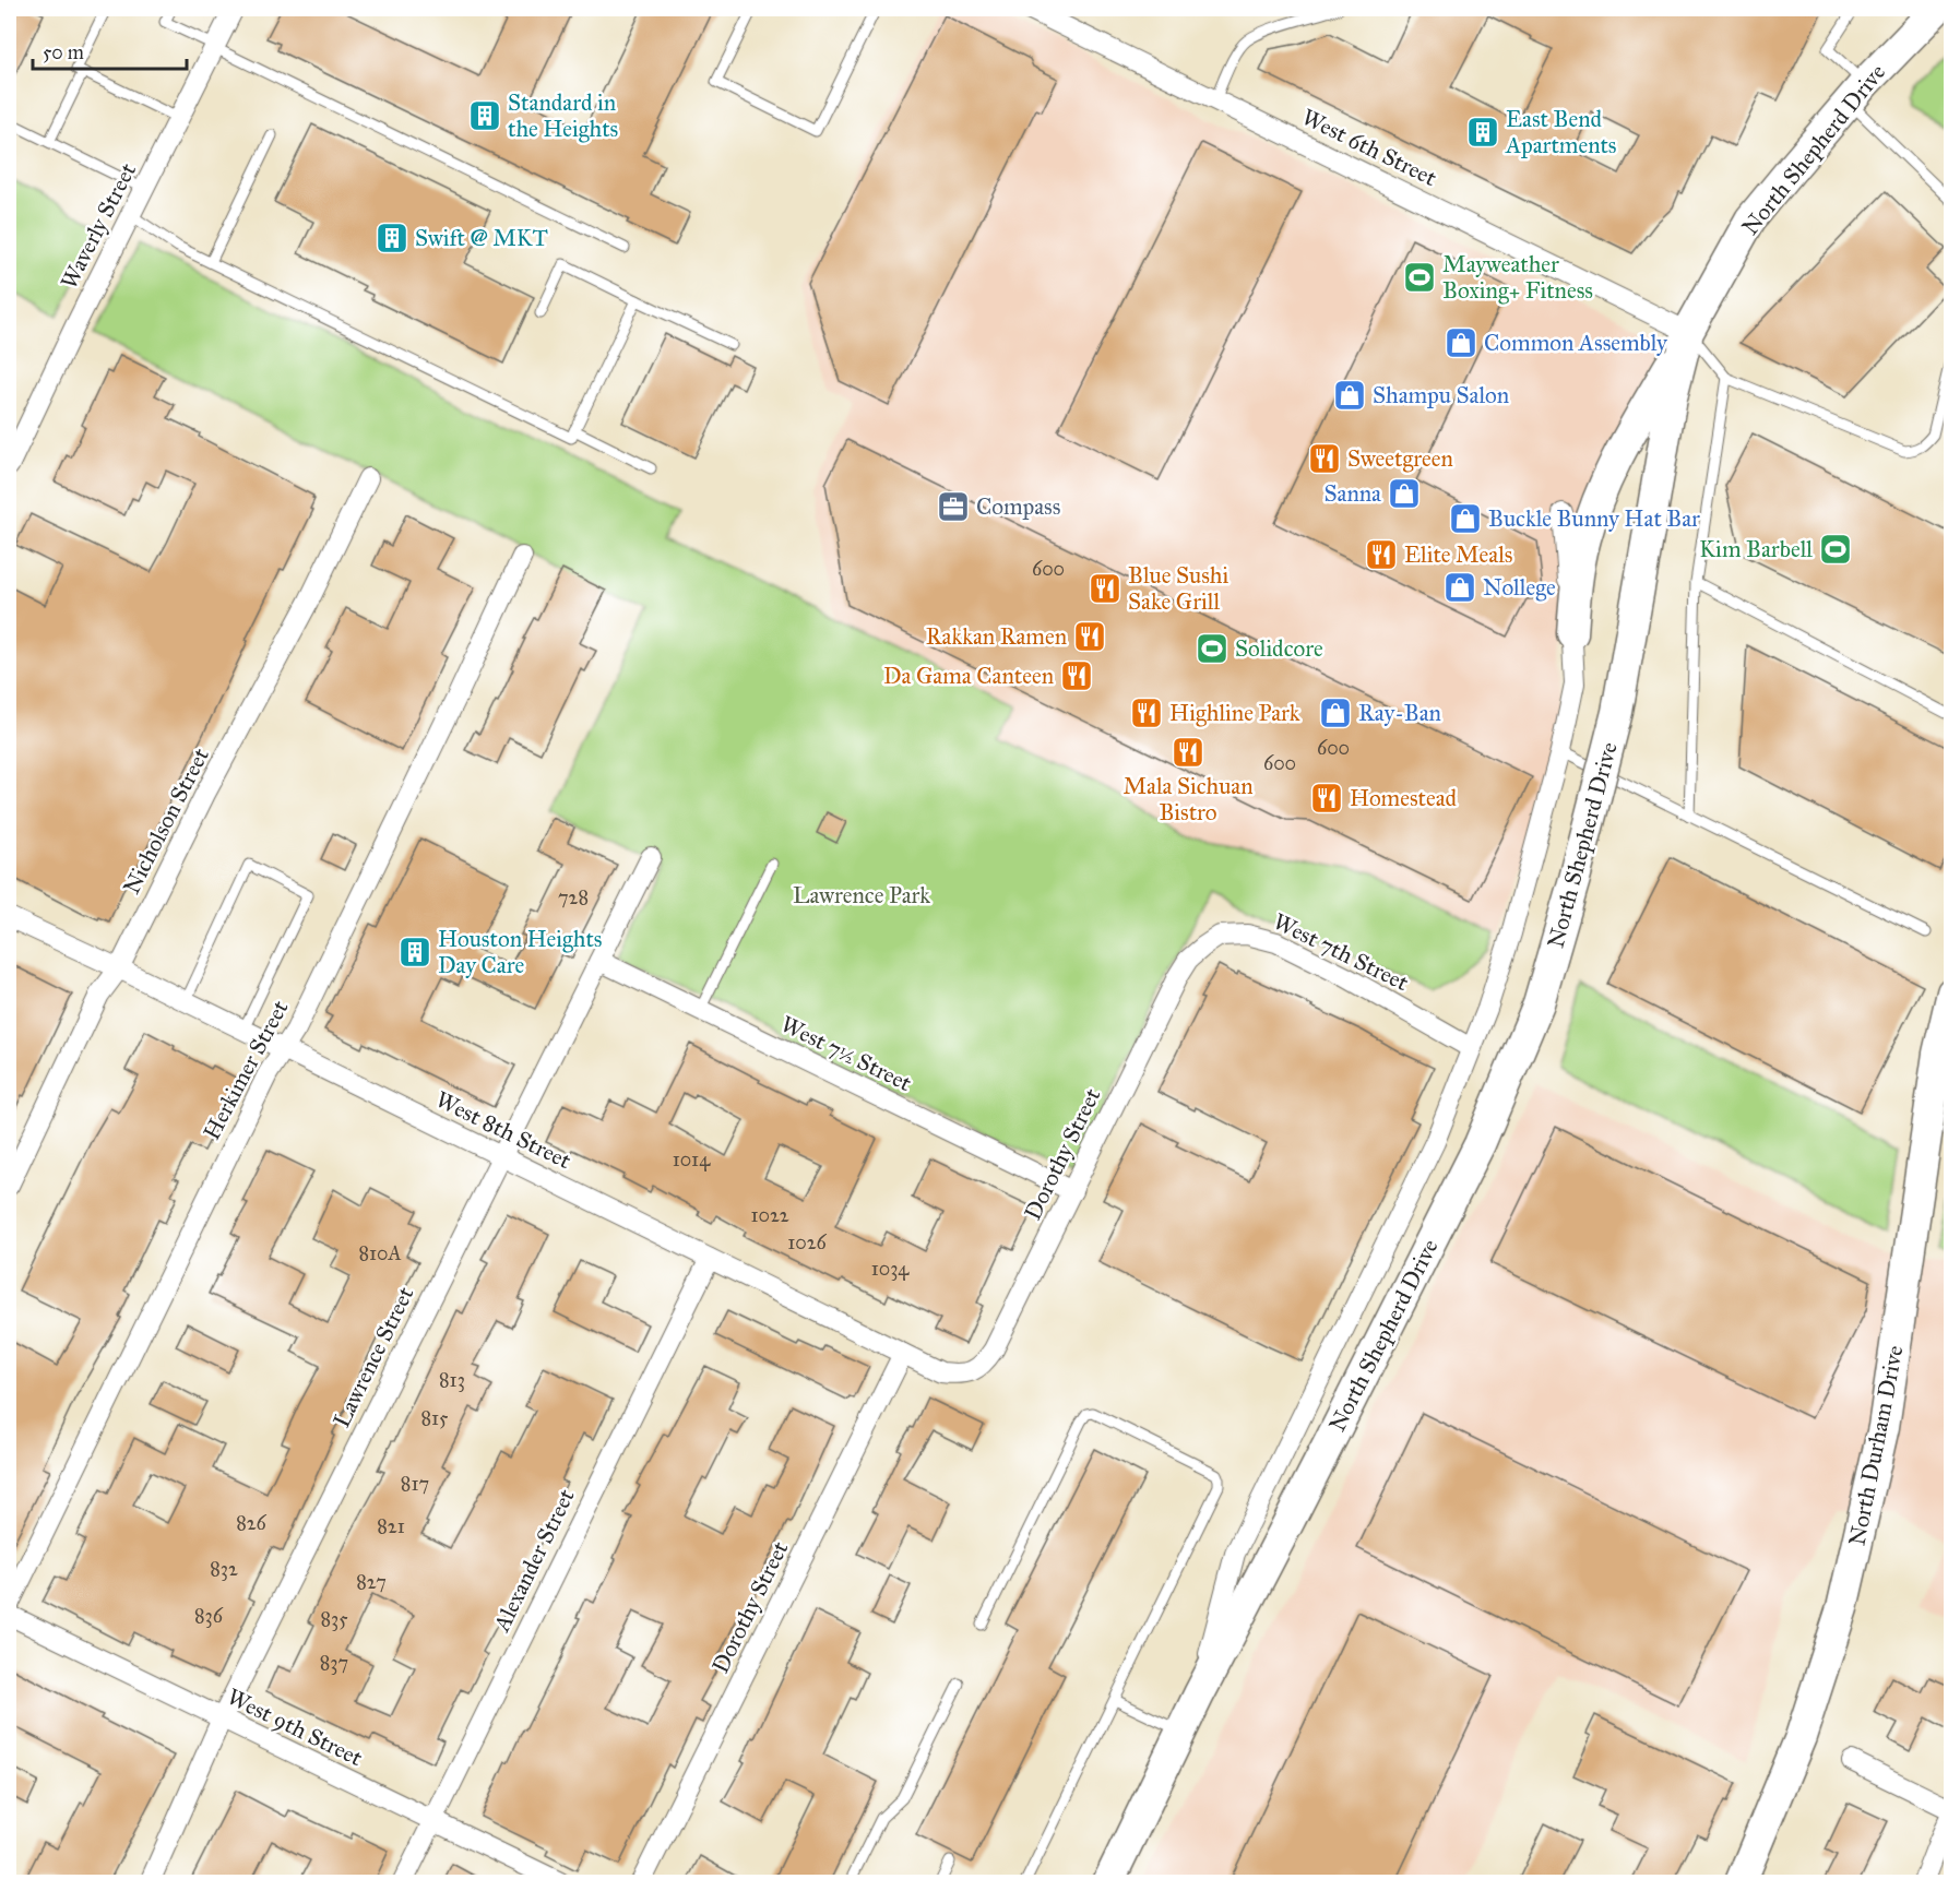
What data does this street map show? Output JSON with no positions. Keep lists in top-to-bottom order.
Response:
{
  "streets": {
    "main road": ["North Shepherd Drive", "North Durham Drive"],
    "street": [
      "West 6th Street",
      "Waverly Street",
      "Nicholson Street",
      "West 7th Street",
      "West 7½ Street",
      "Herkimer Street",
      "West 8th Street",
      "Dorothy Street",
      "Lawrence Street",
      "Alexander Street",
      "West 9th Street"
    ]
  },
  "crossings": [
    ["West 6th Street", "North Shepherd Drive"],
    ["North Shepherd Drive", "West 7th Street"],
    ["Nicholson Street", "West 8th Street"],
    ["West 7th Street", "Dorothy Street"],
    ["West 7½ Street", "Dorothy Street"],
    ["West 7½ Street", "Lawrence Street"],
    ["Herkimer Street", "West 8th Street"],
    ["West 8th Street", "Dorothy Street"],
    ["West 8th Street", "Lawrence Street"],
    ["West 8th Street", "Alexander Street"],
    ["Lawrence Street", "West 9th Street"],
    ["Alexander Street", "West 9th Street"]
  ],
  "parks": ["Lawrence Park"],
  "places": {
    "building": [
      "Standard in the Heights",
      "East Bend Apartments",
      "Swift @ MKT",
      "Houston Heights Day Care"
    ],
    "sports": ["Mayweather Boxing+ Fitness", "Kim Barbell", "Solidcore"],
    "shop": [
      "Common Assembly",
      "Shampu Salon",
      "Sanna",
      "Buckle Bunny Hat Bar",
      "Nollege",
      "Ray-Ban"
    ],
    "restaurant": [
      "Sweetgreen",
      "Elite Meals",
      "Blue Sushi Sake Grill",
      "Rakkan Ramen",
      "Da Gama Canteen",
      "Highline Park",
      "Mala Sichuan Bistro",
      "Homestead"
    ],
    "office": ["Compass"]
  },
  "house_numbers": [
    "600",
    "600",
    "600",
    "728",
    "1014",
    "1022",
    "1026",
    "810A",
    "1034",
    "813",
    "815",
    "817",
    "826",
    "821",
    "832",
    "827",
    "836",
    "835",
    "837"
  ],
  "scale_bar": "50 m"
}
